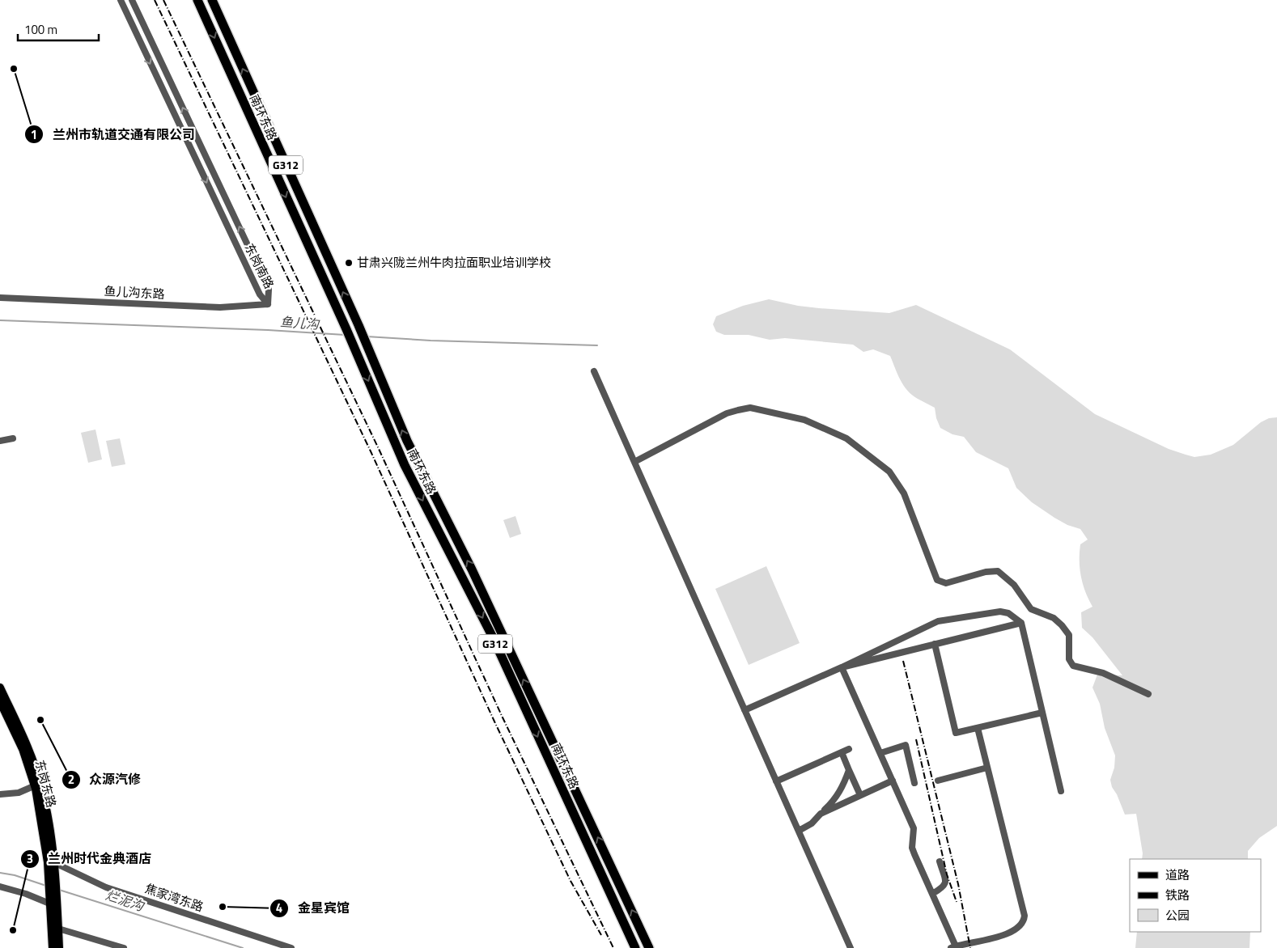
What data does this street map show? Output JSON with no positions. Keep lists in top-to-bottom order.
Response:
{
  "streets": {
    "highway": ["南环东路", "G312"],
    "main road": ["东岗东路"],
    "street": ["东岗南路", "鱼儿沟东路", "焦家湾东路"]
  },
  "crossings": [
    ["东岗南路", "鱼儿沟东路"],
    ["东岗东路", "焦家湾东路"]
  ],
  "water": ["鱼儿沟", "烂泥沟"],
  "places": [
    "兰州市轨道交通有限公司",
    "甘肃兴陇兰州牛肉拉面职业培训学校",
    "众源汽修",
    "金星宾馆",
    "兰州时代金典酒店"
  ],
  "legend": ["道路", "铁路", "公园"],
  "scale_bar": "100 m"
}
